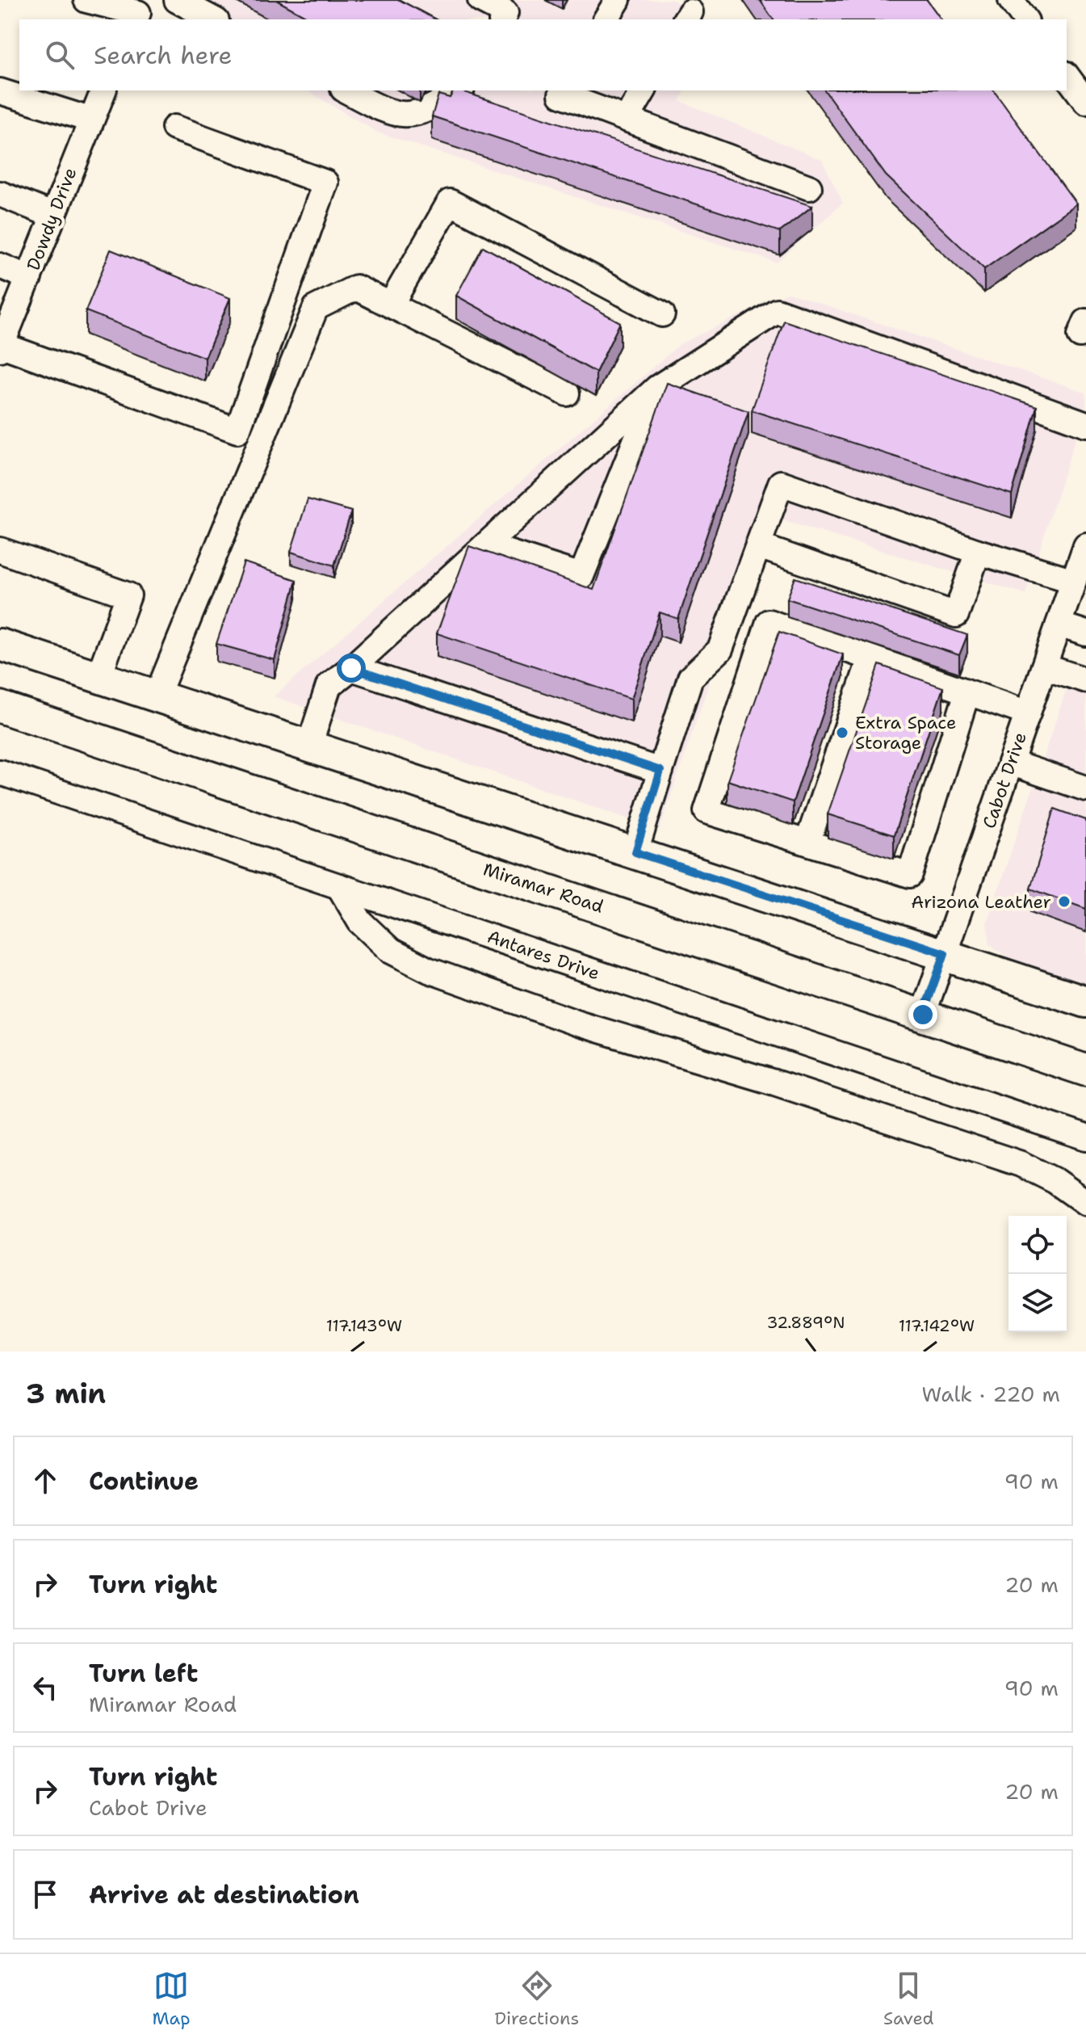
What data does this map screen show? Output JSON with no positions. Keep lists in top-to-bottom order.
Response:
{
  "streets": {
    "main road": ["Miramar Road"],
    "street": ["Dowdy Drive", "Cabot Drive", "Antares Drive"]
  },
  "crossings": [
    ["Cabot Drive", "Miramar Road"]
  ],
  "places": ["Extra Space Storage", "Arizona Leather"],
  "page": {
    "search": "Search here",
    "heading": ["3 min", "Walk · 220 m"],
    "list": [
      ["Continue", "90 m"],
      ["Turn right", "20 m"],
      ["Turn left", "Miramar Road", "90 m"],
      ["Turn right", "Cabot Drive", "20 m"],
      "Arrive at destination"
    ],
    "nav": ["Map", "Directions", "Saved"]
  },
  "coordinates": ["32.889°N", "117.143°W", "117.142°W"]
}
